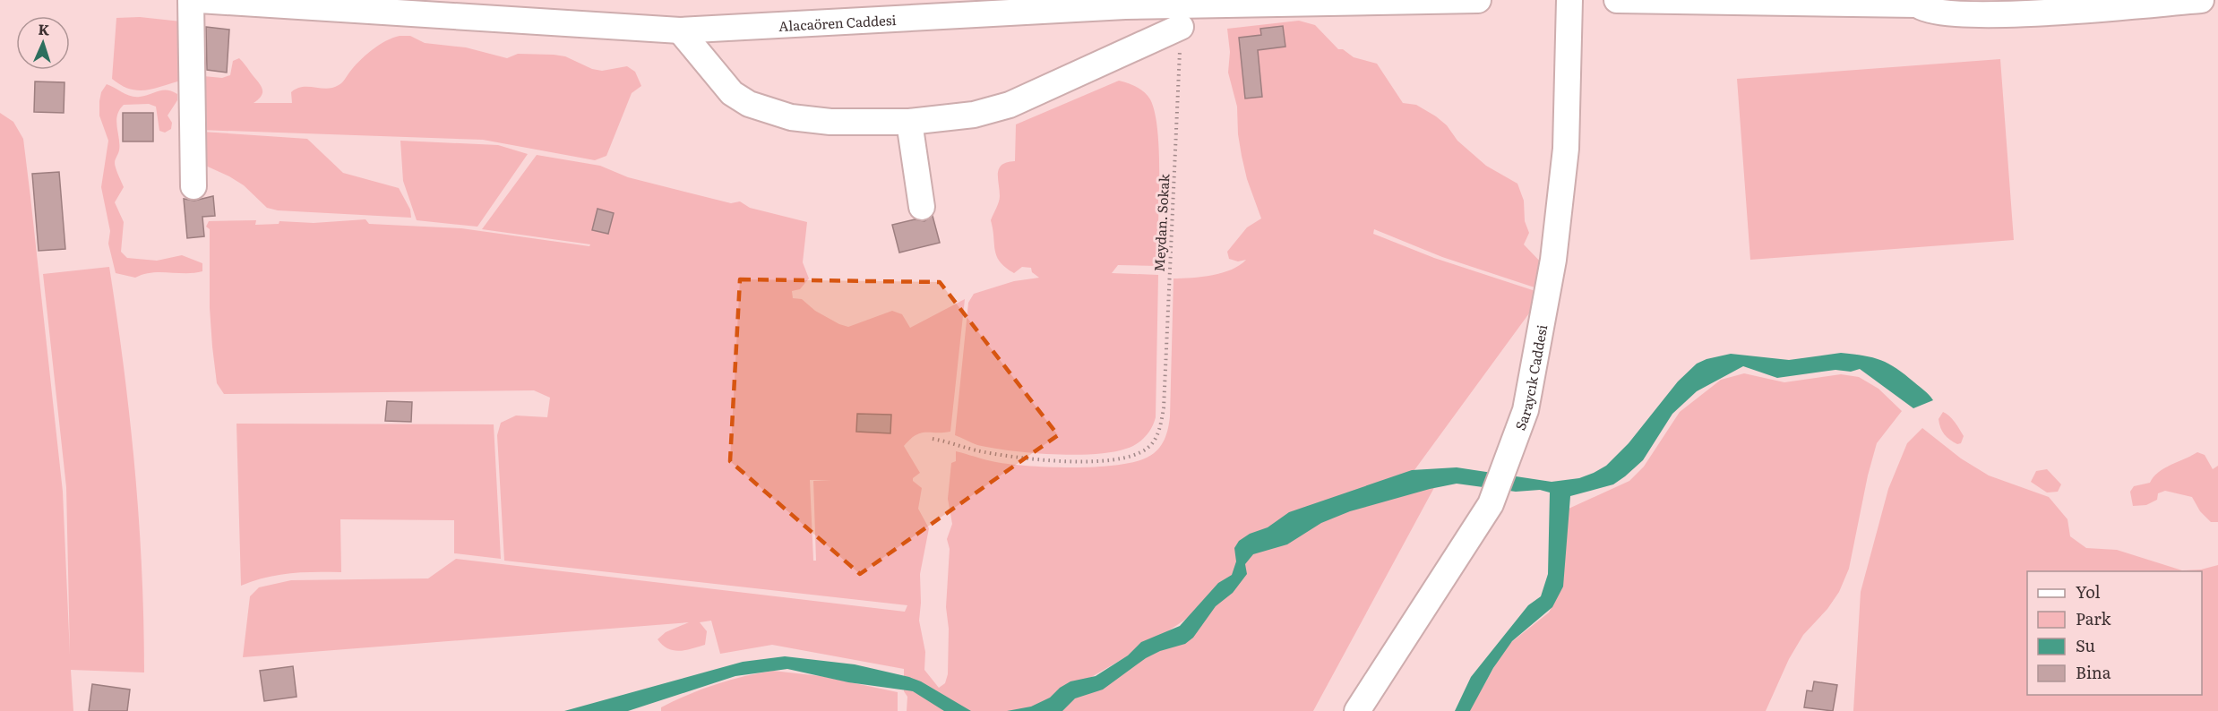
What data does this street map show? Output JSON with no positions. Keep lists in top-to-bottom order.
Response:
{
  "streets": {
    "street": ["Alacaören Caddesi", "Saraycık Caddesi"],
    "path": ["Meydan. Sokak"]
  },
  "legend": [
    "Yol",
    "Park",
    "Su",
    "Bina"
  ],
  "north": "top"
}
